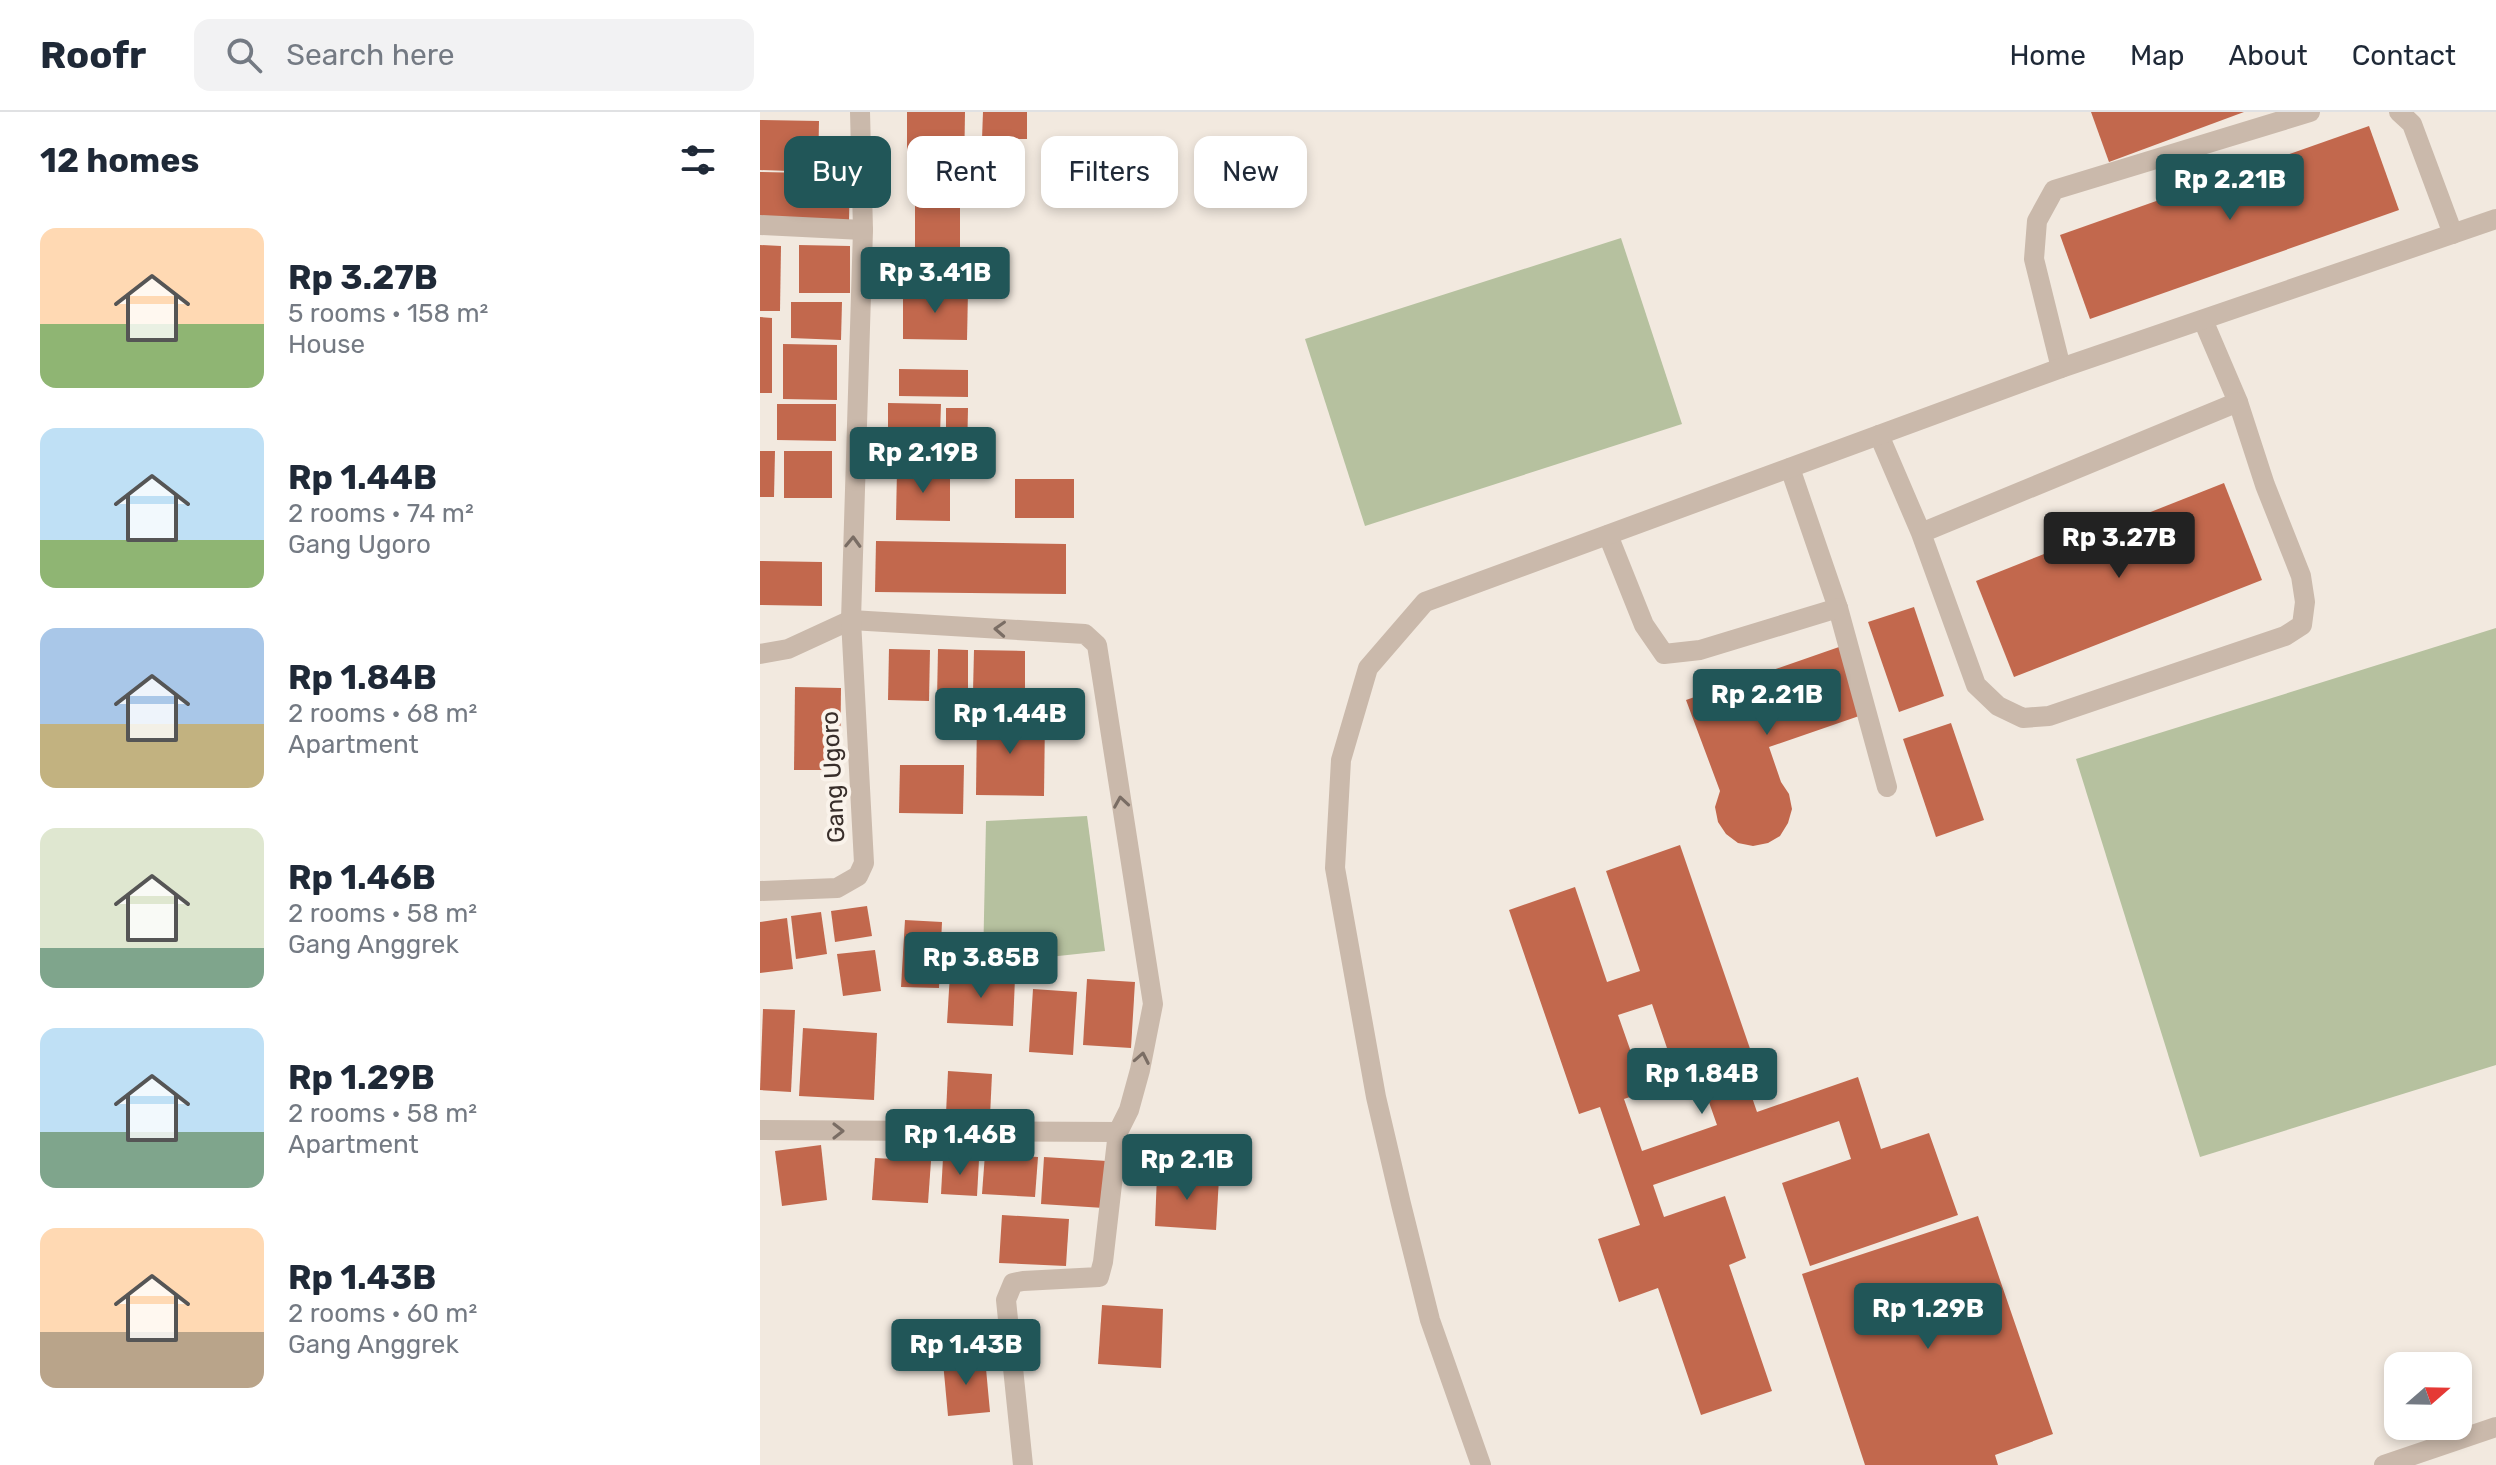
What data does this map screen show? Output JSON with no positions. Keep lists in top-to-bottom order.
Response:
{
  "streets": {
    "street": ["Gang Ugoro"]
  },
  "north": "right",
  "page": {
    "header": "Roofr",
    "search": "Search here",
    "nav": [
      "Home",
      "Map",
      "About",
      "Contact"
    ],
    "heading": "12 homes",
    "chip": [
      "Buy",
      "Rent",
      "Filters",
      "New"
    ],
    "price": [
      "Rp 2.21B",
      "Rp 3.41B",
      "Rp 2.19B",
      "Rp 3.27B",
      "Rp 2.21B",
      "Rp 1.44B",
      "Rp 3.85B",
      "Rp 1.84B",
      "Rp 1.46B",
      "Rp 2.1B",
      "Rp 1.29B",
      "Rp 1.43B"
    ],
    "list": [
      {
        "name": "Rp 3.27B",
        "note": "5 rooms · 158 m² · House"
      },
      {
        "name": "Rp 1.44B",
        "note": "2 rooms · 74 m² · Gang Ugoro"
      },
      {
        "name": "Rp 1.84B",
        "note": "2 rooms · 68 m² · Apartment"
      },
      {
        "name": "Rp 1.46B",
        "note": "2 rooms · 58 m² · Gang Anggrek"
      },
      {
        "name": "Rp 1.29B",
        "note": "2 rooms · 58 m² · Apartment"
      },
      {
        "name": "Rp 1.43B",
        "note": "2 rooms · 60 m² · Gang Anggrek"
      }
    ]
  }
}
